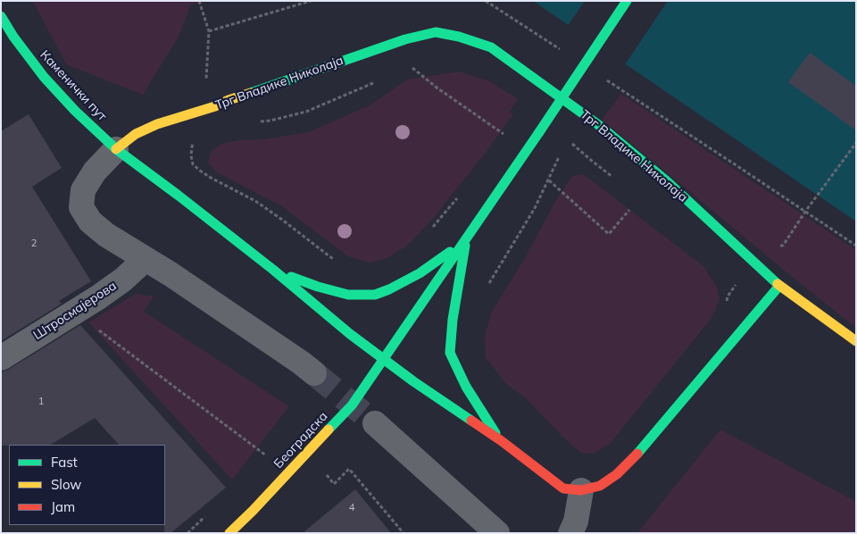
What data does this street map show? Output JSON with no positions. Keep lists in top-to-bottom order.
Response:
{
  "streets": {
    "main road": ["Трг Владике Николаја", "Каменички пут", "Београдска"],
    "street": ["Штросмајерова"]
  },
  "crossings": [
    ["Трг Владике Николаја", "Каменички пут"],
    ["Трг Владике Николаја", "Штросмајерова"]
  ],
  "house_numbers": ["2", "1", "4"],
  "legend": ["Fast", "Slow", "Jam"]
}
